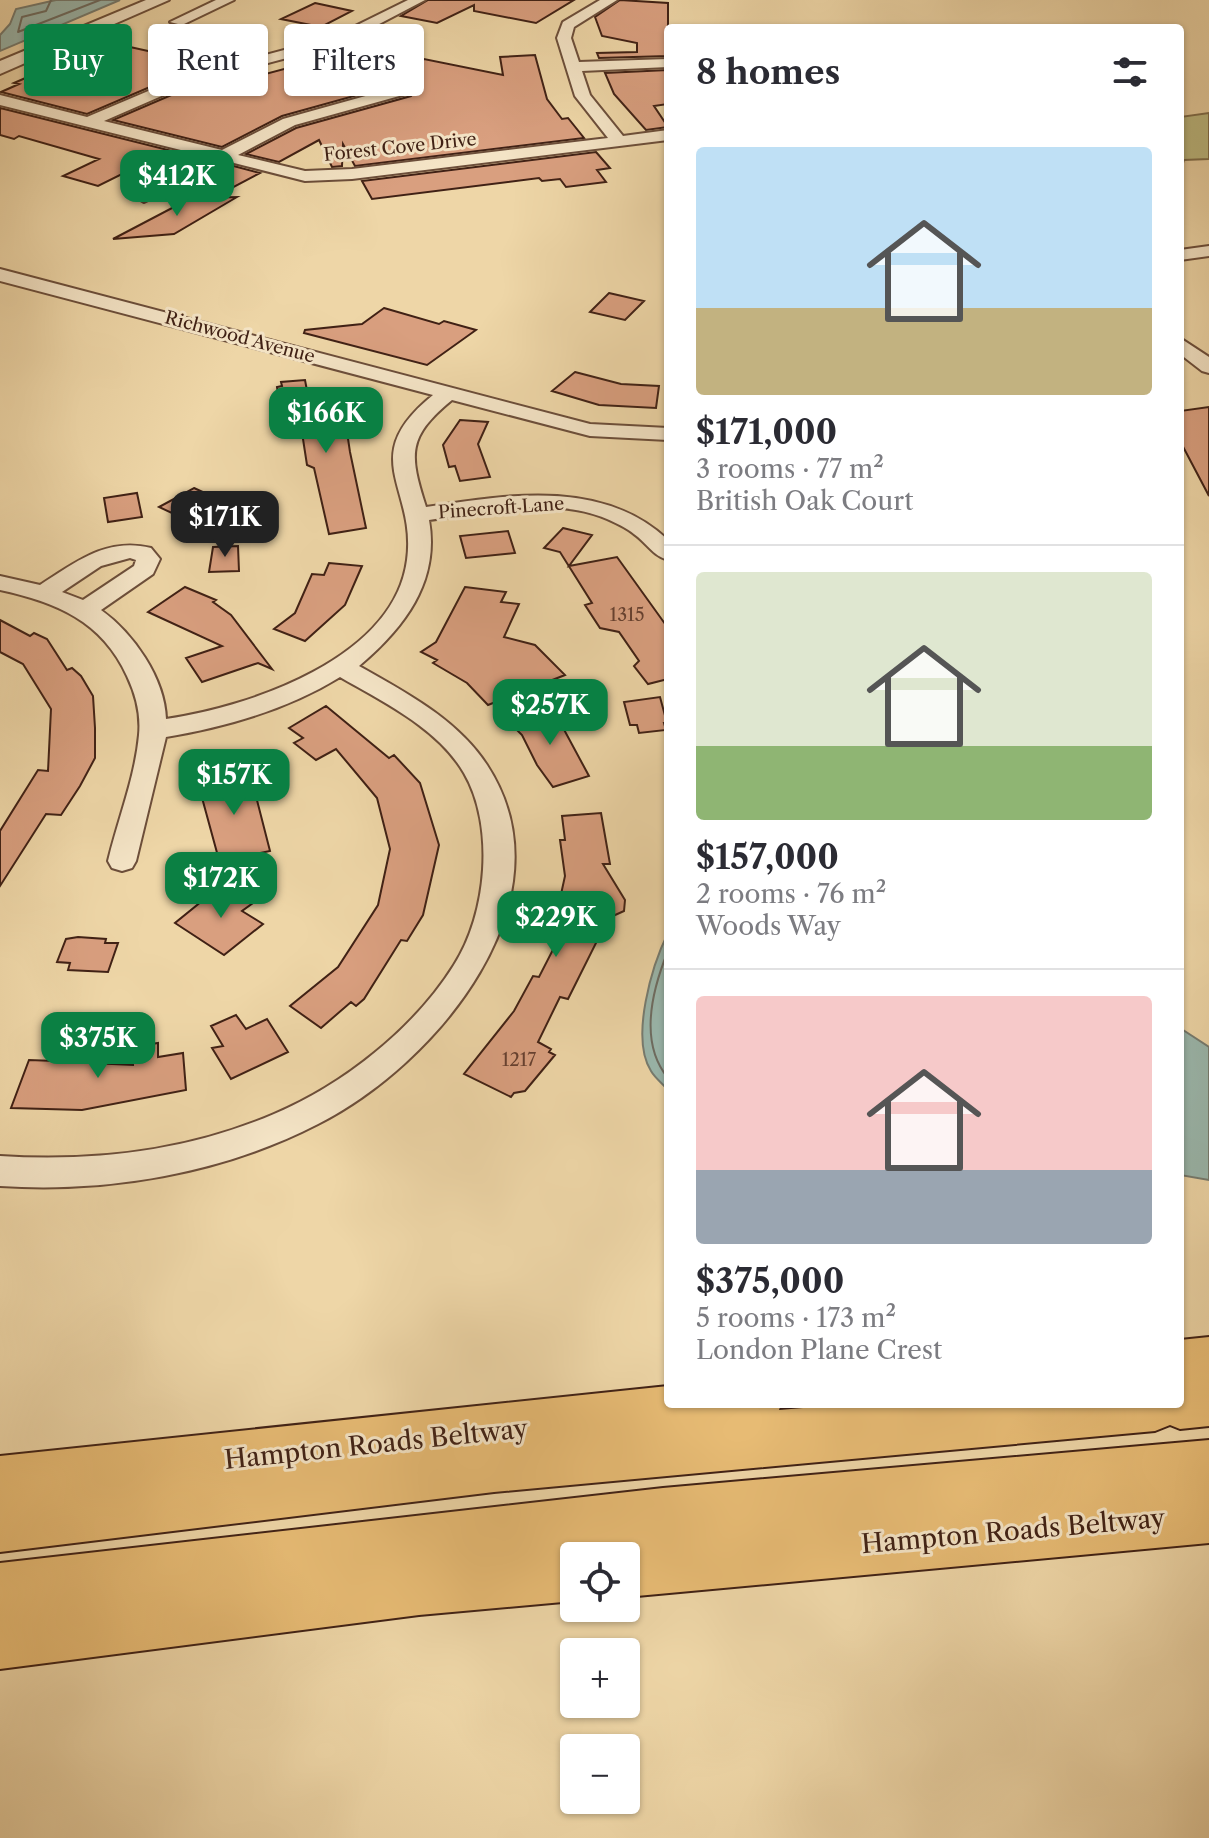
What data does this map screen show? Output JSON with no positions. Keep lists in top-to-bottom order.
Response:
{
  "streets": {
    "highway": ["Hampton Roads Beltway"],
    "street": ["Forest Cove Drive", "Richwood Avenue", "Pinecroft Lane"]
  },
  "house_numbers": ["1315", "1217"],
  "page": {
    "chip": ["Buy", "Rent", "Filters"],
    "heading": "8 homes",
    "list": [
      {
        "name": "$171,000",
        "note": "3 rooms · 77 m² · British Oak Court"
      },
      {
        "name": "$157,000",
        "note": "2 rooms · 76 m² · Woods Way"
      },
      {
        "name": "$375,000",
        "note": "5 rooms · 173 m² · London Plane Crest"
      }
    ],
    "price": [
      "$412K",
      "$166K",
      "$171K",
      "$257K",
      "$157K",
      "$172K",
      "$229K",
      "$375K"
    ],
    "map_buttons": ["+", "−"]
  }
}
